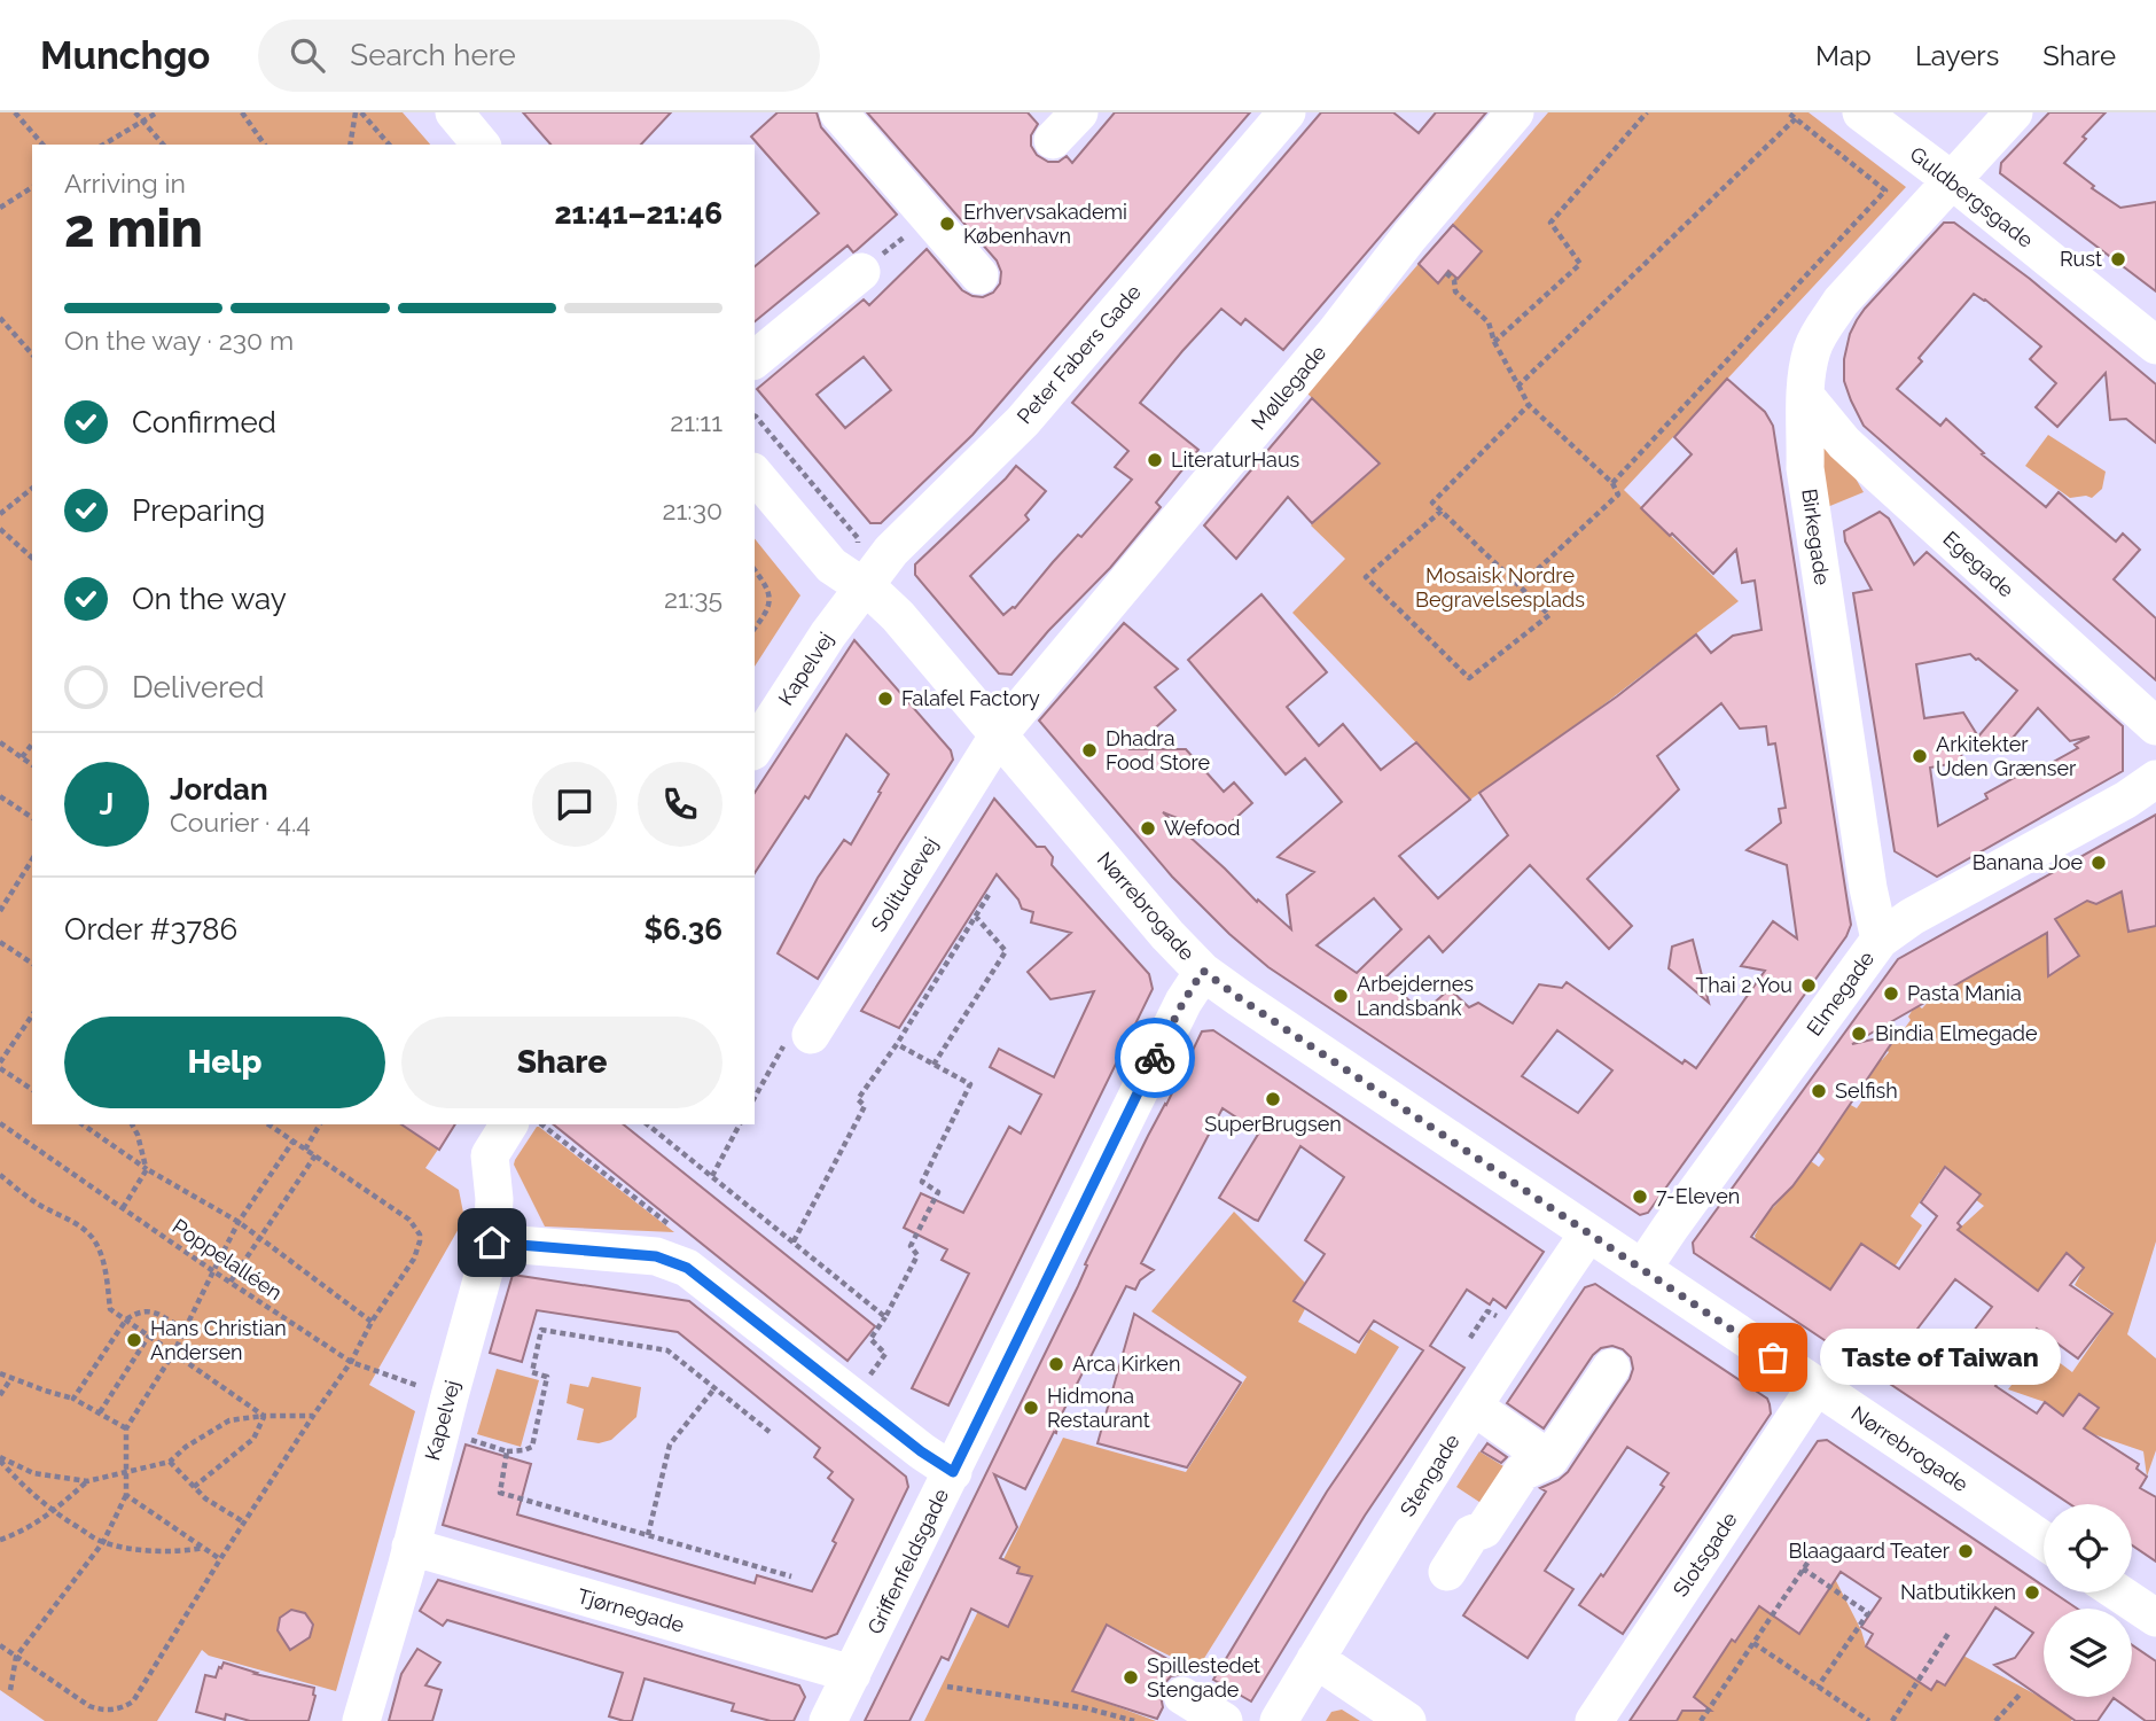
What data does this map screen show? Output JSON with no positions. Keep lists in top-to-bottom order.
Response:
{
  "streets": {
    "street": [
      "Guldbergsgade",
      "Peter Fabers Gade",
      "Møllegade",
      "Birkegade",
      "Egegade",
      "Kapelvej",
      "Solitudevej",
      "Nørrebrogade",
      "Elmegade",
      "Stengade",
      "Slotsgade",
      "Griffenfeldsgade",
      "Tjørnegade"
    ],
    "path": ["Poppelalléen"]
  },
  "crossings": [
    ["Guldbergsgade", "Birkegade"],
    ["Peter Fabers Gade", "Kapelvej"],
    ["Peter Fabers Gade", "Nørrebrogade"],
    ["Møllegade", "Solitudevej"],
    ["Møllegade", "Nørrebrogade"],
    ["Birkegade", "Egegade"],
    ["Birkegade", "Elmegade"],
    ["Kapelvej", "Nørrebrogade"],
    ["Kapelvej", "Poppelalléen"],
    ["Kapelvej", "Tjørnegade"],
    ["Solitudevej", "Nørrebrogade"],
    ["Nørrebrogade", "Elmegade"],
    ["Nørrebrogade", "Stengade"],
    ["Nørrebrogade", "Slotsgade"],
    ["Nørrebrogade", "Griffenfeldsgade"],
    ["Griffenfeldsgade", "Tjørnegade"]
  ],
  "parks": ["Mosaisk Nordre Begravelsesplads"],
  "places": [
    "Erhvervsakademi København",
    "Rust",
    "LiteraturHaus",
    "Falafel Factory",
    "Dhadra Food Store",
    "Arkitekter Uden Grænser",
    "Wefood",
    "Banana Joe",
    "Thai 2 You",
    "Pasta Mania",
    "Arbejdernes Landsbank",
    "Bindia Elmegade",
    "Selfish",
    "SuperBrugsen",
    "7-Eleven",
    "Hans Christian Andersen",
    "Taste of Taiwan",
    "Arca Kirken",
    "Hidmona Restaurant",
    "Blaagaard Teater",
    "Natbutikken",
    "Spillestedet Stengade"
  ],
  "page": {
    "header": "Munchgo",
    "search": "Search here",
    "nav": ["Map", "Layers", "Share"],
    "heading": ["2 min", "Arriving in", "21:41–21:46"],
    "panel": [
      "Jordan",
      "Courier · 4.4",
      "Order #3786",
      "$6.36"
    ],
    "bar": "On the way · 230 m",
    "list": [
      ["Confirmed", "21:11"],
      ["Preparing", "21:30"],
      ["On the way", "21:35"],
      "Delivered"
    ],
    "round": "J",
    "buttons": ["Help", "Share"],
    "bubble": "Taste of Taiwan"
  }
}
